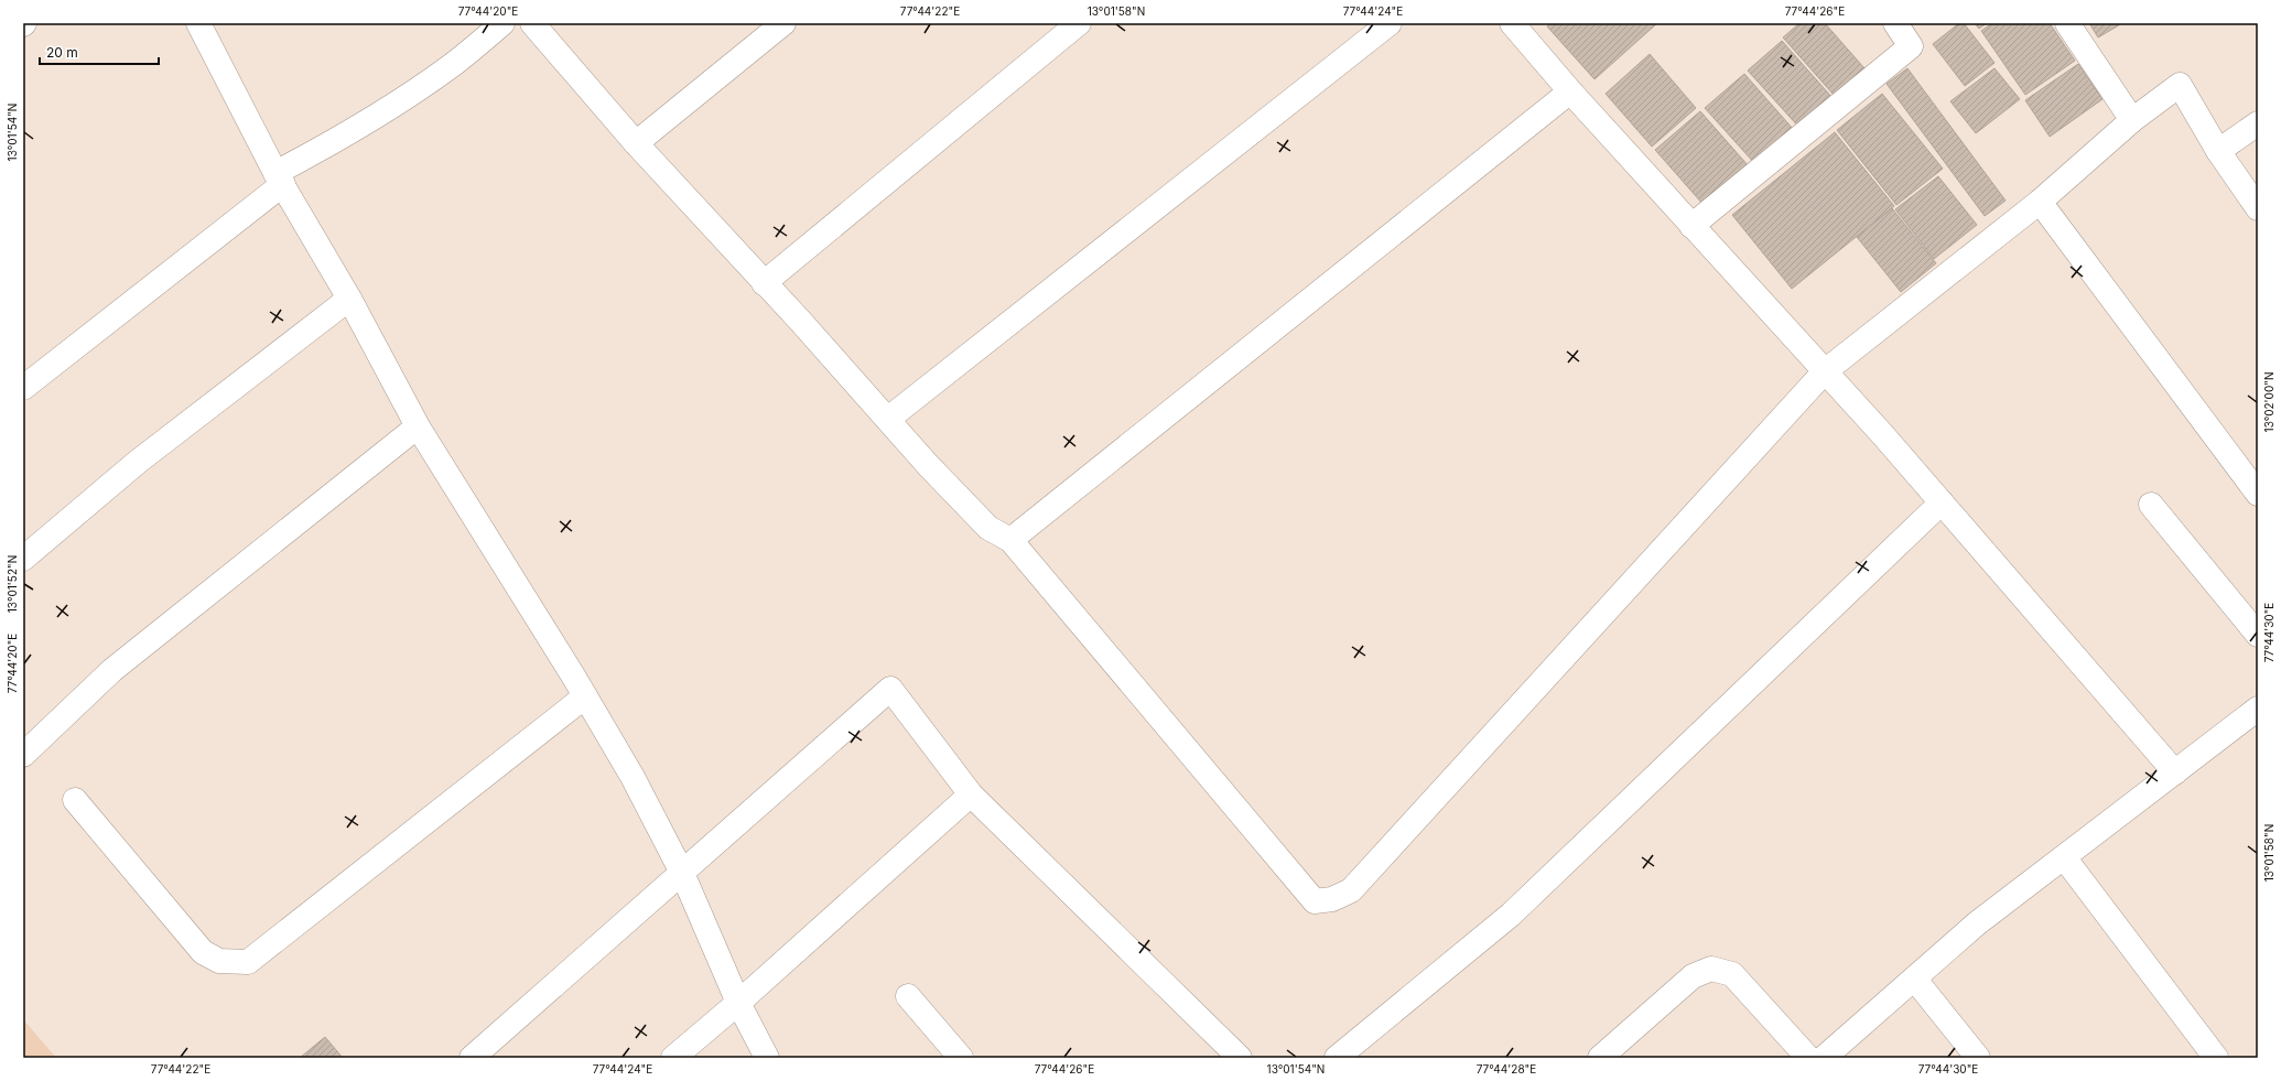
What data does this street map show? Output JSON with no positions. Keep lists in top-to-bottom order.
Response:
{
  "scale_bar": "20 m",
  "coordinates": [
    "77°44'20\"E",
    "77°44'22\"E",
    "13°01'58\"N",
    "77°44'24\"E",
    "77°44'26\"E",
    "13°01'54\"N",
    "13°02'00\"N",
    "13°01'52\"N",
    "77°44'30\"E",
    "77°44'28\"E"
  ]
}
